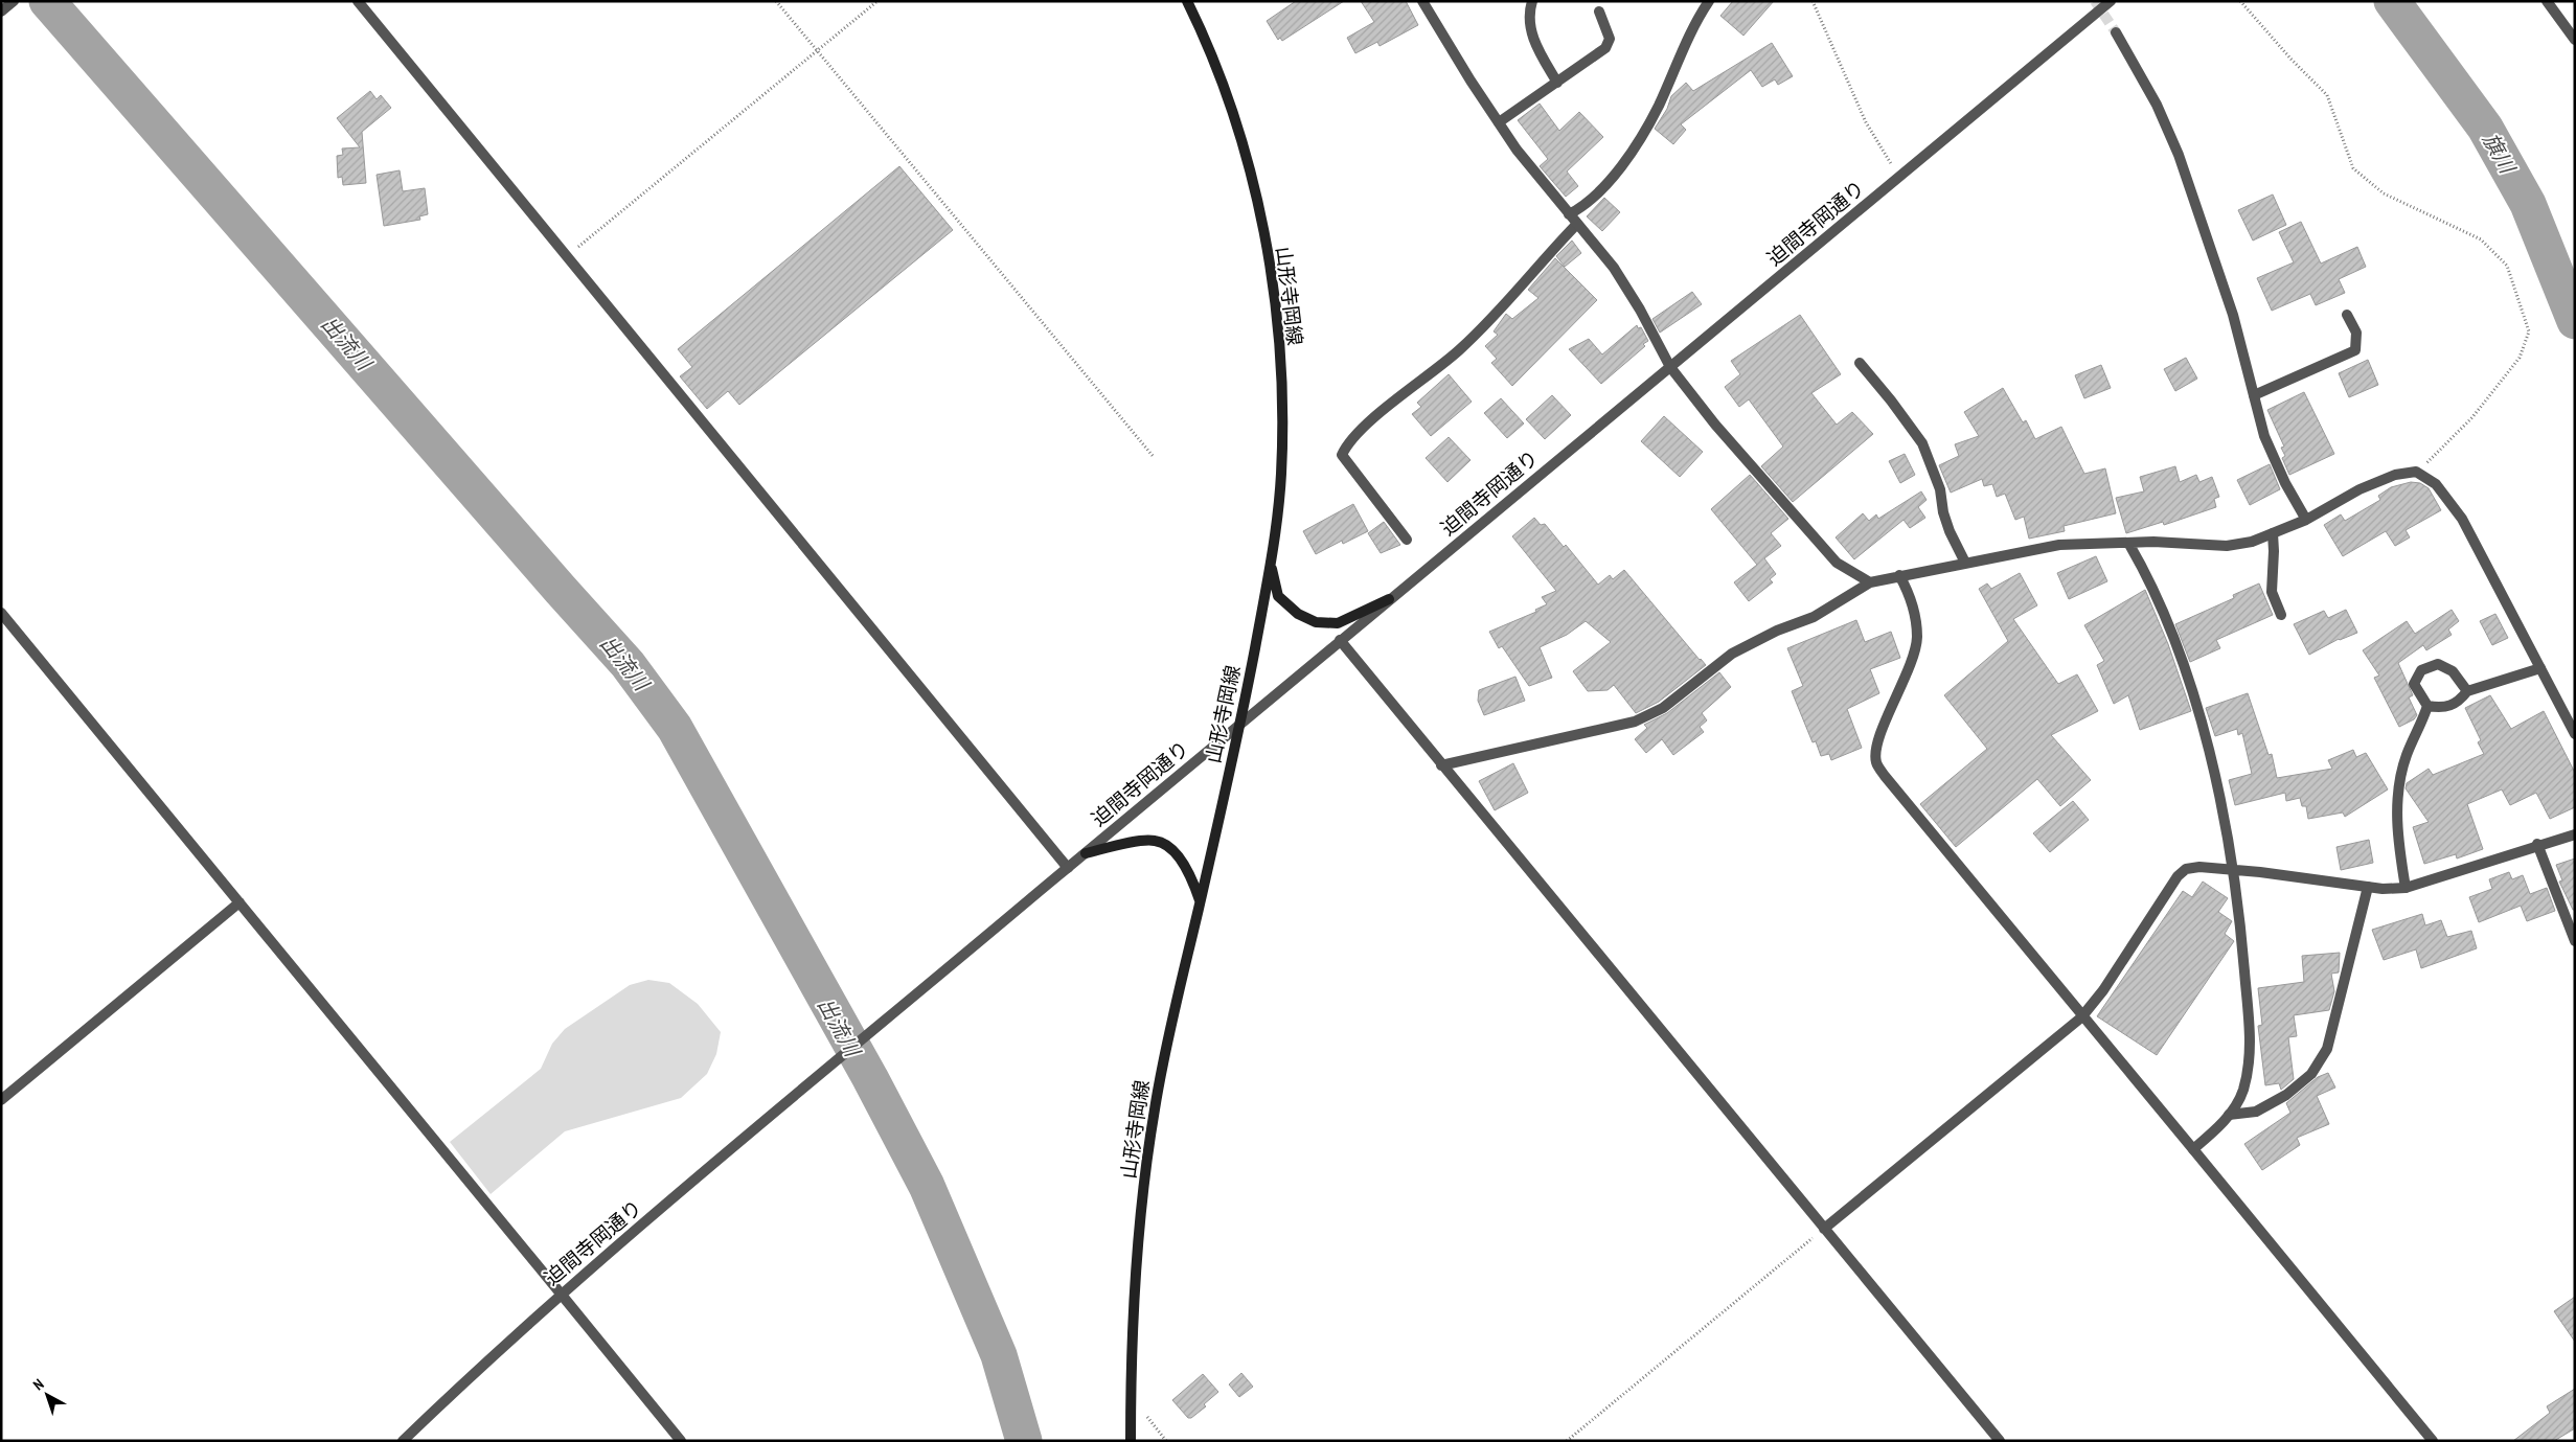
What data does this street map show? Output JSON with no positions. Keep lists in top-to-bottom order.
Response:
{
  "streets": {
    "main road": ["山形寺岡線"],
    "street": ["迫間寺岡通り"]
  },
  "crossings": [
    ["迫間寺岡通り", "山形寺岡線"]
  ],
  "water": ["旗川", "出流川"],
  "north": "top left"
}
